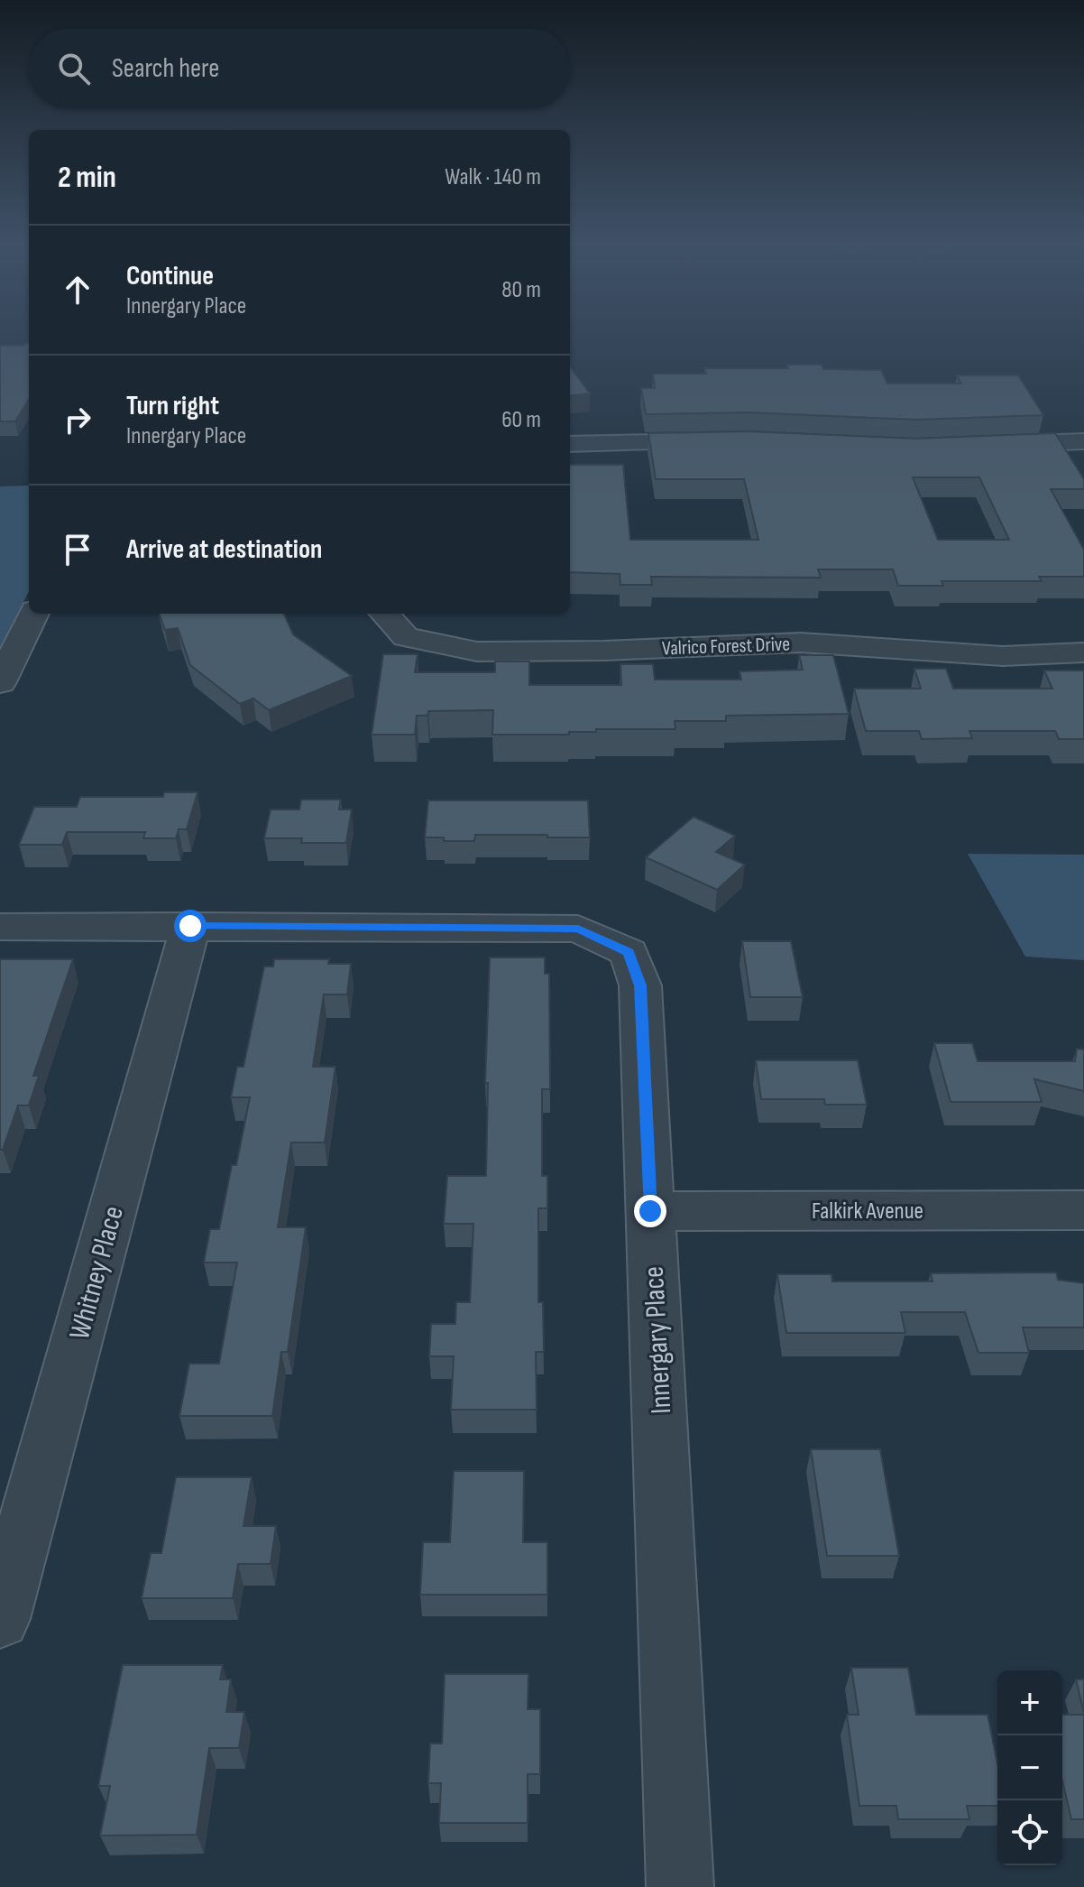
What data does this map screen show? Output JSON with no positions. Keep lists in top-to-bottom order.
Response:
{
  "streets": {
    "street": [
      "Valrico Forest Drive",
      "Falkirk Avenue",
      "Whitney Place",
      "Innergary Place"
    ]
  },
  "crossings": [
    ["Falkirk Avenue", "Innergary Place"],
    ["Whitney Place", "Innergary Place"]
  ],
  "page": {
    "search": "Search here",
    "heading": ["2 min", "Walk · 140 m"],
    "list": [
      ["Continue", "Innergary Place", "80 m"],
      ["Turn right", "Innergary Place", "60 m"],
      "Arrive at destination"
    ],
    "map_buttons": ["+", "−"]
  }
}
